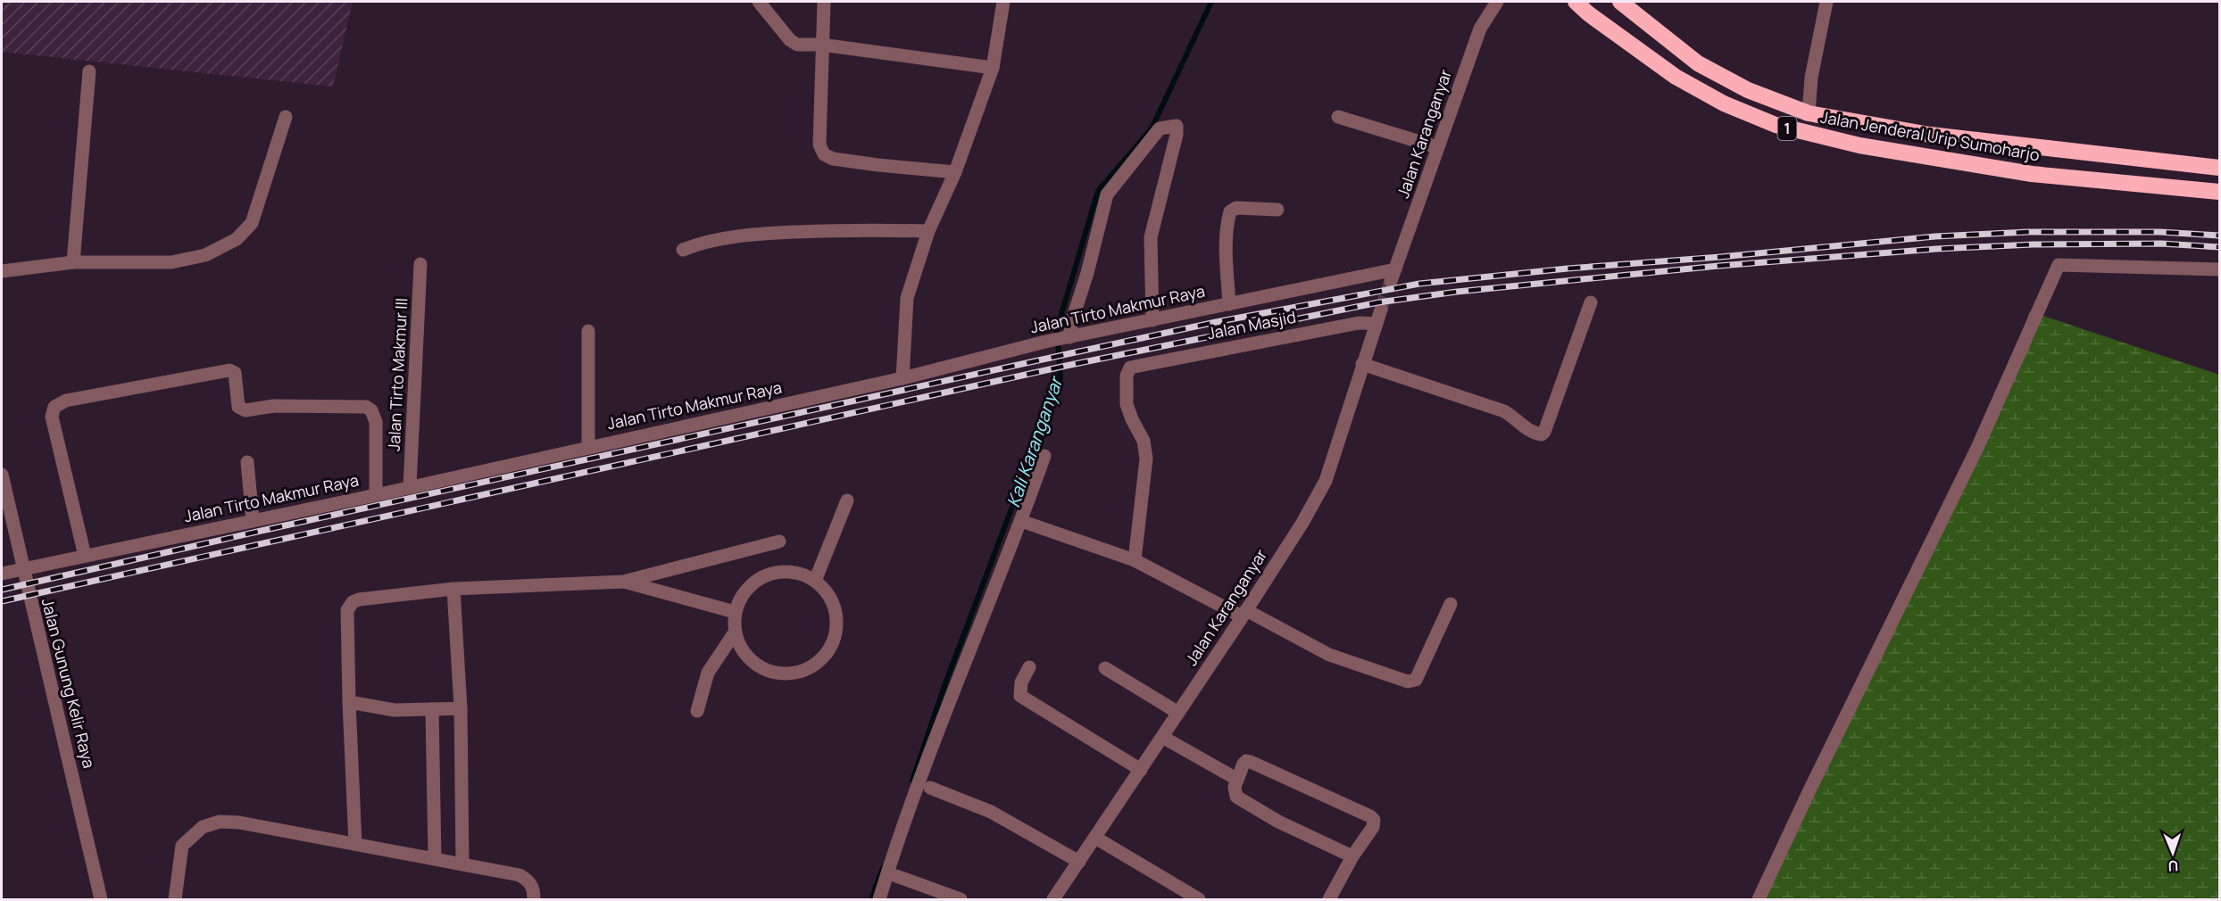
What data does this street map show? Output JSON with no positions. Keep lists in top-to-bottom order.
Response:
{
  "streets": {
    "highway": ["1", "Jalan Jenderal Urip Sumoharjo"],
    "street": [
      "Jalan Karanganyar",
      "Jalan Tirto Makmur Raya",
      "Jalan Masjid",
      "Jalan Tirto Makmur III",
      "Jalan Gunung Kelir Raya"
    ]
  },
  "crossings": [
    ["Jalan Karanganyar", "Jalan Tirto Makmur Raya"],
    ["Jalan Karanganyar", "Jalan Masjid"],
    ["Jalan Tirto Makmur Raya", "Jalan Tirto Makmur III"]
  ],
  "water": ["Kali Karanganyar"],
  "north": "bottom"
}
